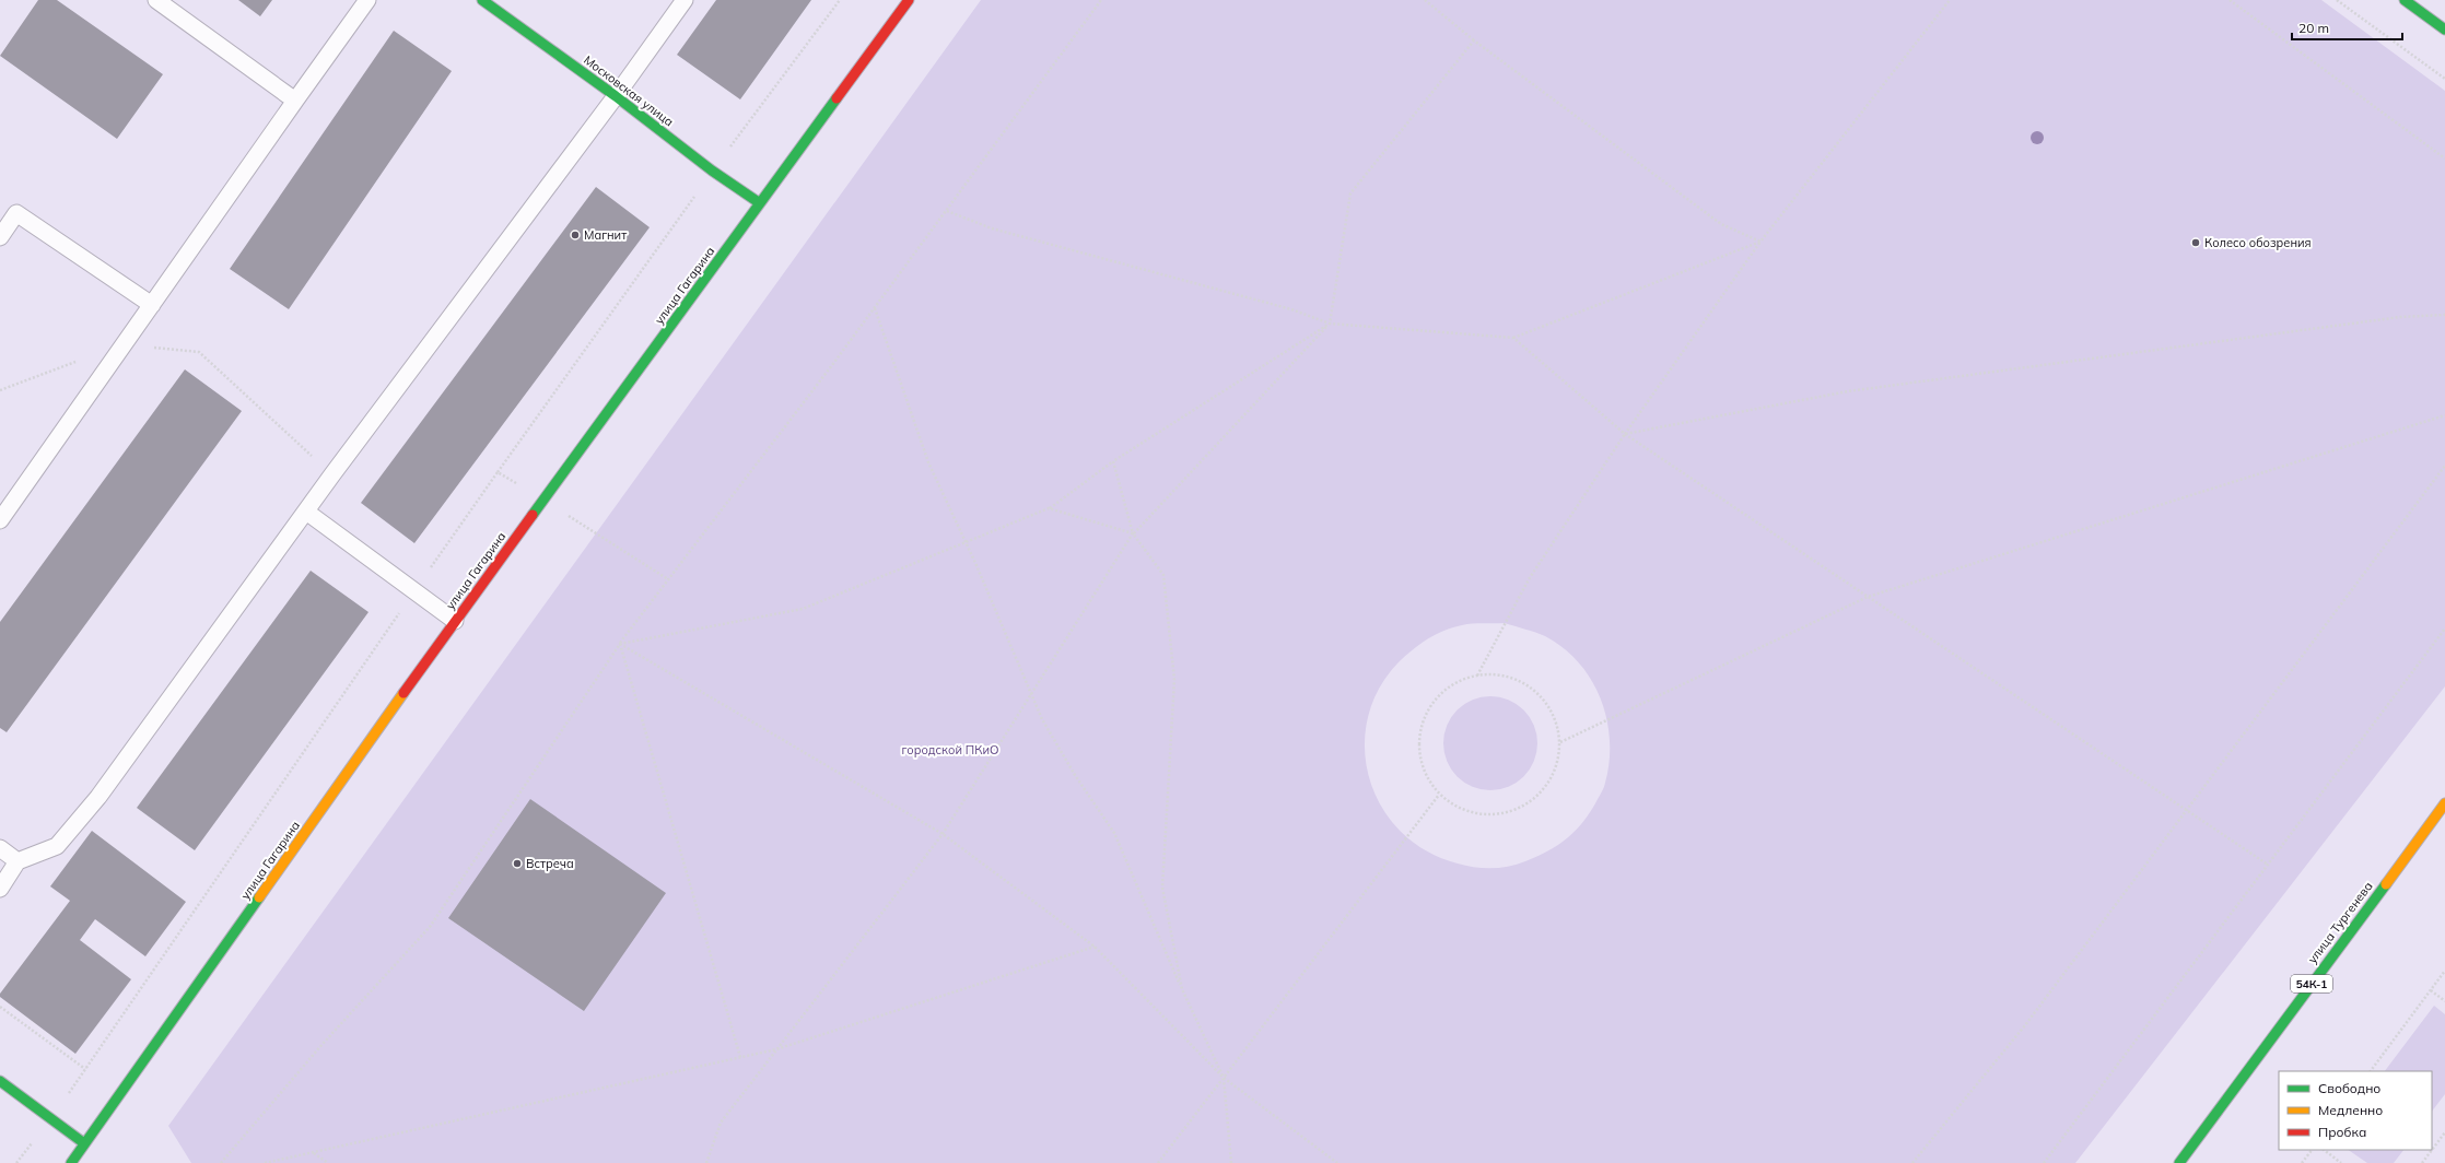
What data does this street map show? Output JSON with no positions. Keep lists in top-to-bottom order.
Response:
{
  "streets": {
    "street": [
      "Московская улица",
      "улица Гагарина",
      "улица Тургенева",
      "54К-1"
    ]
  },
  "crossings": [
    ["Московская улица", "улица Гагарина"]
  ],
  "parks": ["городской ПКиО"],
  "places": ["Магнит", "Колесо обозрения", "Встреча"],
  "legend": ["Свободно", "Медленно", "Пробка"],
  "scale_bar": "20 m"
}
